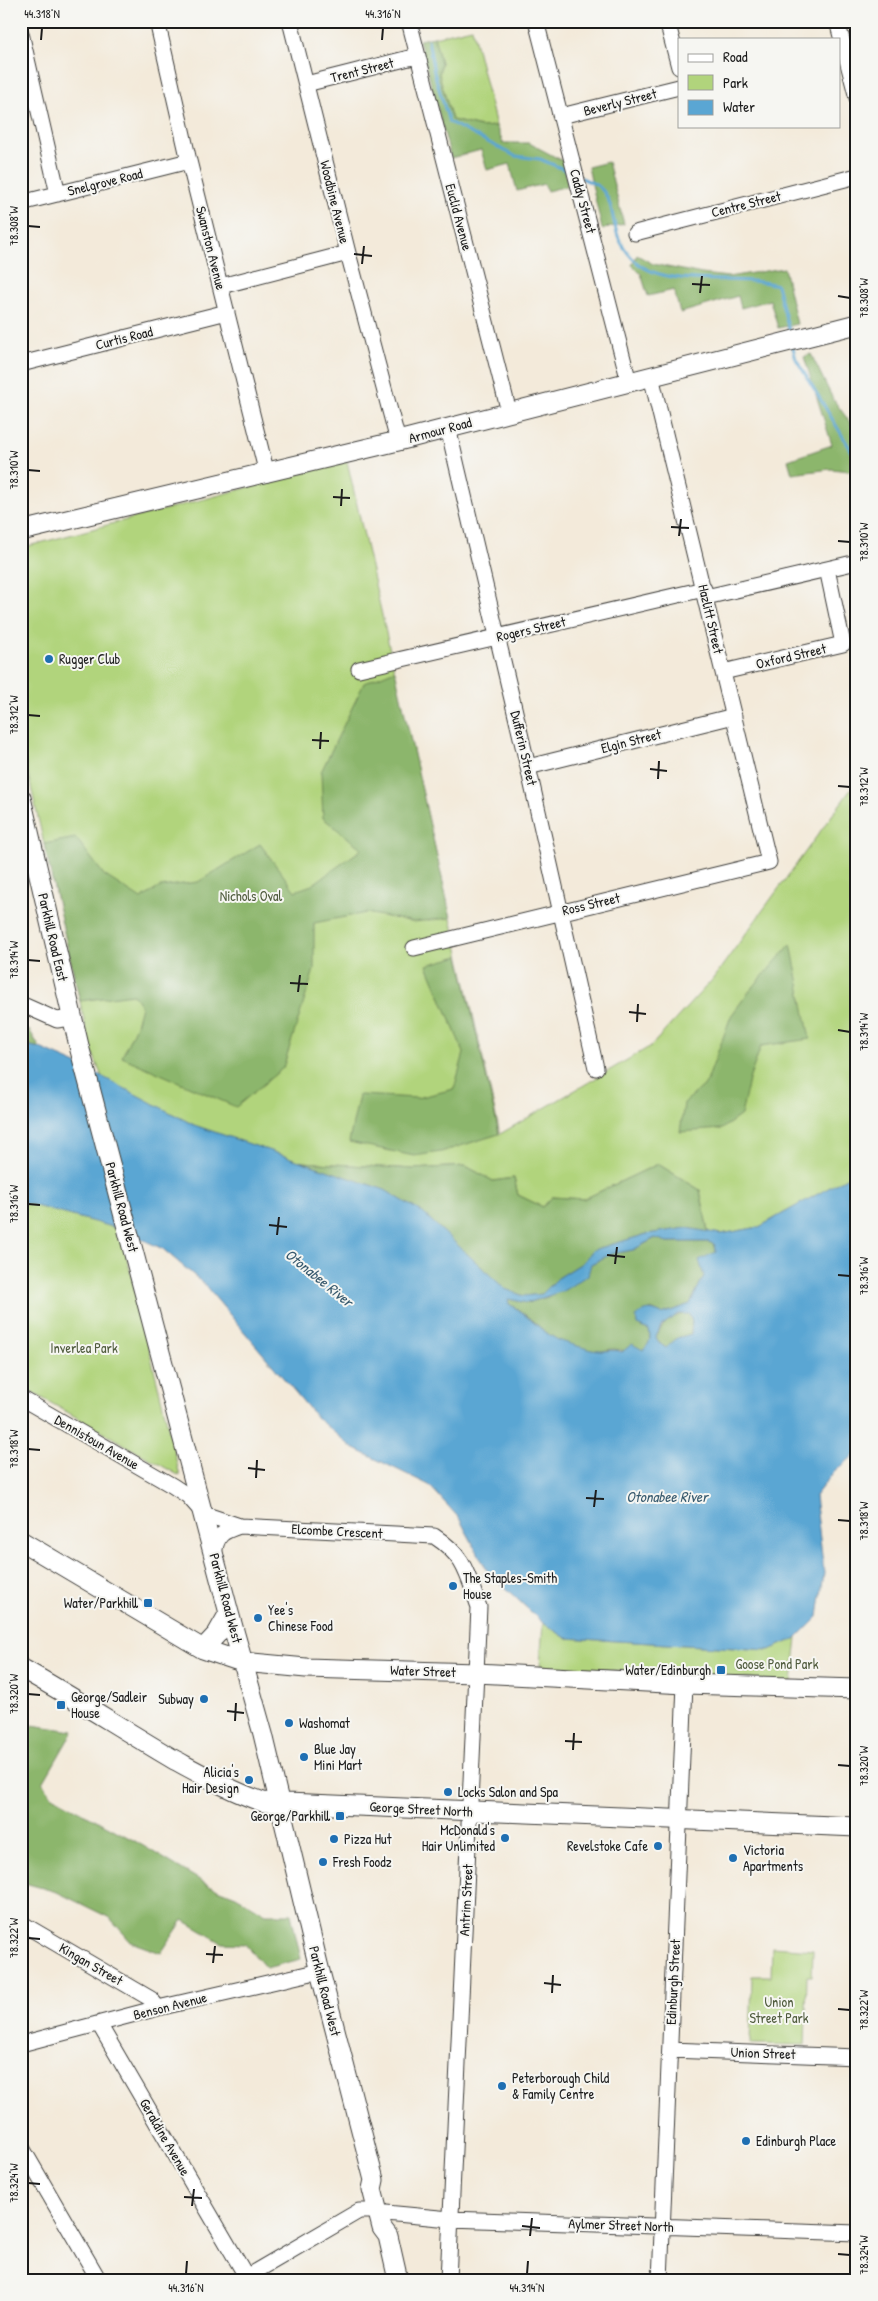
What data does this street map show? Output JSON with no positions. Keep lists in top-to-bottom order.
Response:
{
  "streets": {
    "main road": [
      "Armour Road",
      "Parkhill Road East",
      "Parkhill Road West",
      "Water Street",
      "George Street North"
    ],
    "street": [
      "Trent Street",
      "Beverly Street",
      "Snelgrove Road",
      "Caddy Street",
      "Woodbine Avenue",
      "Centre Street",
      "Euclid Avenue",
      "Swanston Avenue",
      "Curtis Road",
      "Hazlitt Street",
      "Rogers Street",
      "Oxford Street",
      "Elgin Street",
      "Dufferin Street",
      "Ross Street",
      "Dennistoun Avenue",
      "Elcombe Crescent",
      "Antrim Street",
      "Kingan Street",
      "Edinburgh Street",
      "Benson Avenue",
      "Union Street",
      "Geraldine Avenue",
      "Aylmer Street North"
    ]
  },
  "crossings": [
    ["Trent Street", "Woodbine Avenue"],
    ["Trent Street", "Euclid Avenue"],
    ["Beverly Street", "Caddy Street"],
    ["Snelgrove Road", "Swanston Avenue"],
    ["Caddy Street", "Armour Road"],
    ["Woodbine Avenue", "Armour Road"],
    ["Euclid Avenue", "Armour Road"],
    ["Swanston Avenue", "Curtis Road"],
    ["Swanston Avenue", "Armour Road"],
    ["Armour Road", "Hazlitt Street"],
    ["Armour Road", "Dufferin Street"],
    ["Hazlitt Street", "Rogers Street"],
    ["Hazlitt Street", "Oxford Street"],
    ["Hazlitt Street", "Elgin Street"],
    ["Hazlitt Street", "Ross Street"],
    ["Rogers Street", "Oxford Street"],
    ["Rogers Street", "Dufferin Street"],
    ["Elgin Street", "Dufferin Street"],
    ["Dufferin Street", "Ross Street"],
    ["Parkhill Road East", "Parkhill Road West"],
    ["Parkhill Road West", "Dennistoun Avenue"],
    ["Parkhill Road West", "Elcombe Crescent"],
    ["Parkhill Road West", "Water Street"],
    ["Parkhill Road West", "George Street North"],
    ["Parkhill Road West", "Benson Avenue"],
    ["Parkhill Road West", "Aylmer Street North"],
    ["Dennistoun Avenue", "Elcombe Crescent"],
    ["Elcombe Crescent", "Antrim Street"],
    ["Water Street", "Antrim Street"],
    ["Water Street", "Edinburgh Street"],
    ["George Street North", "Antrim Street"],
    ["George Street North", "Edinburgh Street"],
    ["Antrim Street", "Aylmer Street North"],
    ["Kingan Street", "Benson Avenue"],
    ["Edinburgh Street", "Union Street"],
    ["Edinburgh Street", "Aylmer Street North"],
    ["Benson Avenue", "Geraldine Avenue"],
    ["Geraldine Avenue", "Aylmer Street North"]
  ],
  "water": ["Otonabee River"],
  "parks": [
    "Nichols Oval",
    "Inverlea Park",
    "Goose Pond Park",
    "Union Street Park"
  ],
  "places": {
    "other": [
      "Rugger Club",
      "The Staples-Smith House",
      "Yee's Chinese Food",
      "Subway",
      "Washomat",
      "Blue Jay Mini Mart",
      "Alicia's Hair Design",
      "Locks Salon and Spa",
      "McDonald's Hair Unlimited",
      "Pizza Hut",
      "Revelstoke Cafe",
      "Victoria Apartments",
      "Fresh Foodz",
      "Peterborough Child & Family Centre",
      "Edinburgh Place"
    ],
    "transit": [
      "Water/Parkhill",
      "Water/Edinburgh",
      "George/Sadleir House",
      "George/Parkhill"
    ]
  },
  "legend": ["Road", "Park", "Water"],
  "coordinates": [
    "44.318°N",
    "44.316°N",
    "78.308°W",
    "78.310°W",
    "78.312°W",
    "78.314°W",
    "78.316°W",
    "78.318°W",
    "78.320°W",
    "78.322°W",
    "78.324°W",
    "44.314°N"
  ]
}
